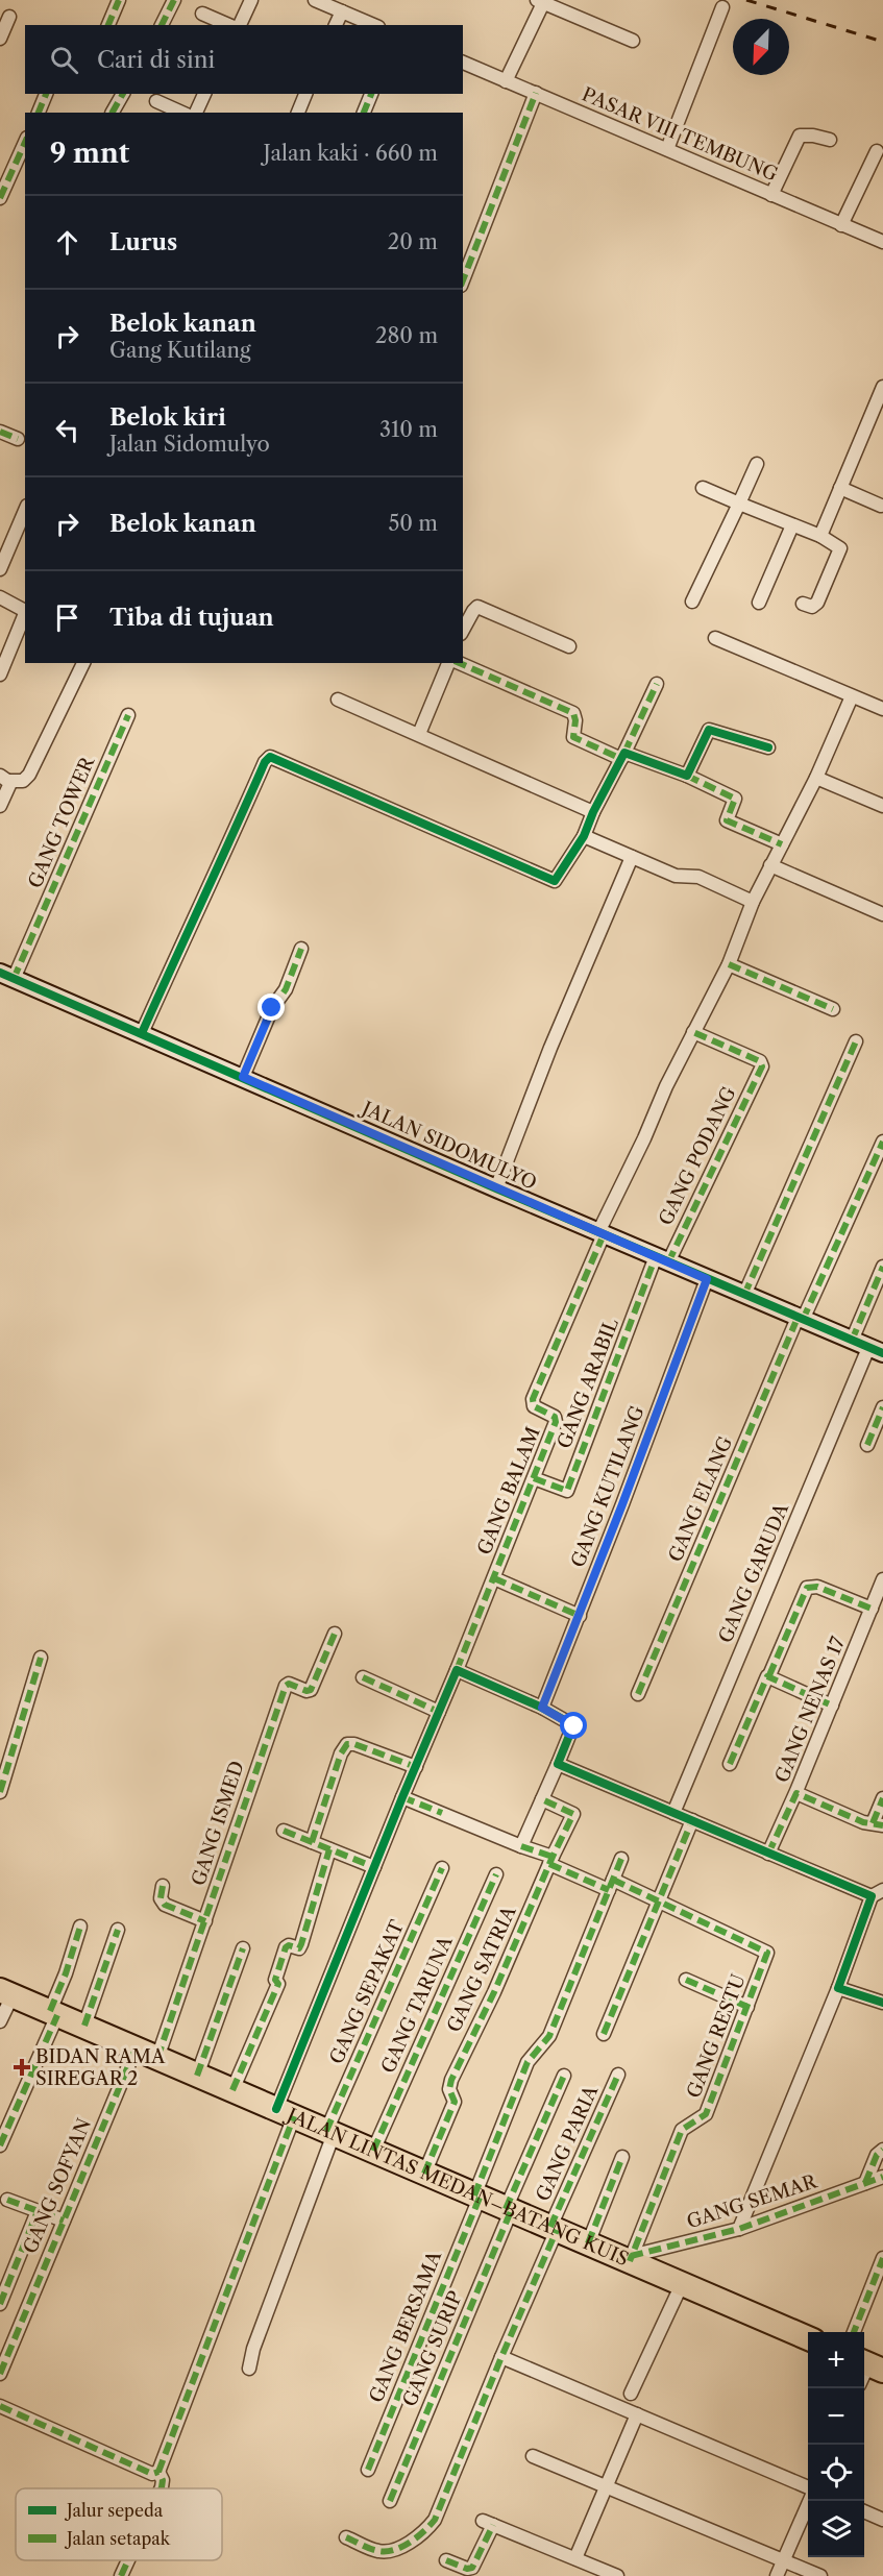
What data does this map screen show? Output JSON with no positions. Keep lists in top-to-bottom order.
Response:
{
  "streets": {
    "highway": ["JALAN LINTAS MEDAN–BATANG KUIS"],
    "street": [
      "PASAR VIII TEMBUNG",
      "GANG TOWER",
      "JALAN SIDOMULYO",
      "GANG PODANG",
      "GANG ARABIL",
      "GANG KUTILANG",
      "GANG BALAM",
      "GANG ELANG",
      "GANG GARUDA",
      "GANG NENAS 17",
      "GANG ISMED",
      "GANG SATRIA",
      "GANG SEPAKAT",
      "GANG TARUNA",
      "GANG RESTU",
      "GANG PARIA",
      "GANG SOFYAN",
      "GANG SEMAR",
      "GANG BERSAMA",
      "GANG SURIP"
    ]
  },
  "crossings": [
    ["GANG TOWER", "JALAN SIDOMULYO"],
    ["JALAN SIDOMULYO", "GANG PODANG"],
    ["JALAN SIDOMULYO", "GANG ARABIL"],
    ["JALAN SIDOMULYO", "GANG KUTILANG"],
    ["JALAN SIDOMULYO", "GANG BALAM"],
    ["JALAN SIDOMULYO", "GANG ELANG"],
    ["JALAN SIDOMULYO", "GANG GARUDA"],
    ["GANG PODANG", "GANG ARABIL"],
    ["GANG ARABIL", "GANG BALAM"],
    ["GANG BALAM", "JALAN LINTAS MEDAN–BATANG KUIS"],
    ["GANG ISMED", "JALAN LINTAS MEDAN–BATANG KUIS"],
    ["GANG SATRIA", "JALAN LINTAS MEDAN–BATANG KUIS"],
    ["GANG SEPAKAT", "JALAN LINTAS MEDAN–BATANG KUIS"],
    ["GANG TARUNA", "JALAN LINTAS MEDAN–BATANG KUIS"],
    ["GANG RESTU", "JALAN LINTAS MEDAN–BATANG KUIS"],
    ["GANG RESTU", "GANG SEMAR"],
    ["GANG PARIA", "JALAN LINTAS MEDAN–BATANG KUIS"],
    ["GANG SOFYAN", "JALAN LINTAS MEDAN–BATANG KUIS"],
    ["JALAN LINTAS MEDAN–BATANG KUIS", "GANG SEMAR"],
    ["JALAN LINTAS MEDAN–BATANG KUIS", "GANG BERSAMA"],
    ["JALAN LINTAS MEDAN–BATANG KUIS", "GANG SURIP"]
  ],
  "places": {
    "health": ["BIDAN RAMA SIREGAR 2"]
  },
  "legend": ["Jalur sepeda", "Jalan setapak"],
  "north": "bottom left",
  "page": {
    "search": "Cari di sini",
    "heading": ["9 mnt", "Jalan kaki · 660 m"],
    "list": [
      ["Lurus", "20 m"],
      ["Belok kanan", "Gang Kutilang", "280 m"],
      ["Belok kiri", "Jalan Sidomulyo", "310 m"],
      ["Belok kanan", "50 m"],
      "Tiba di tujuan"
    ],
    "map_buttons": ["+", "−"]
  }
}
